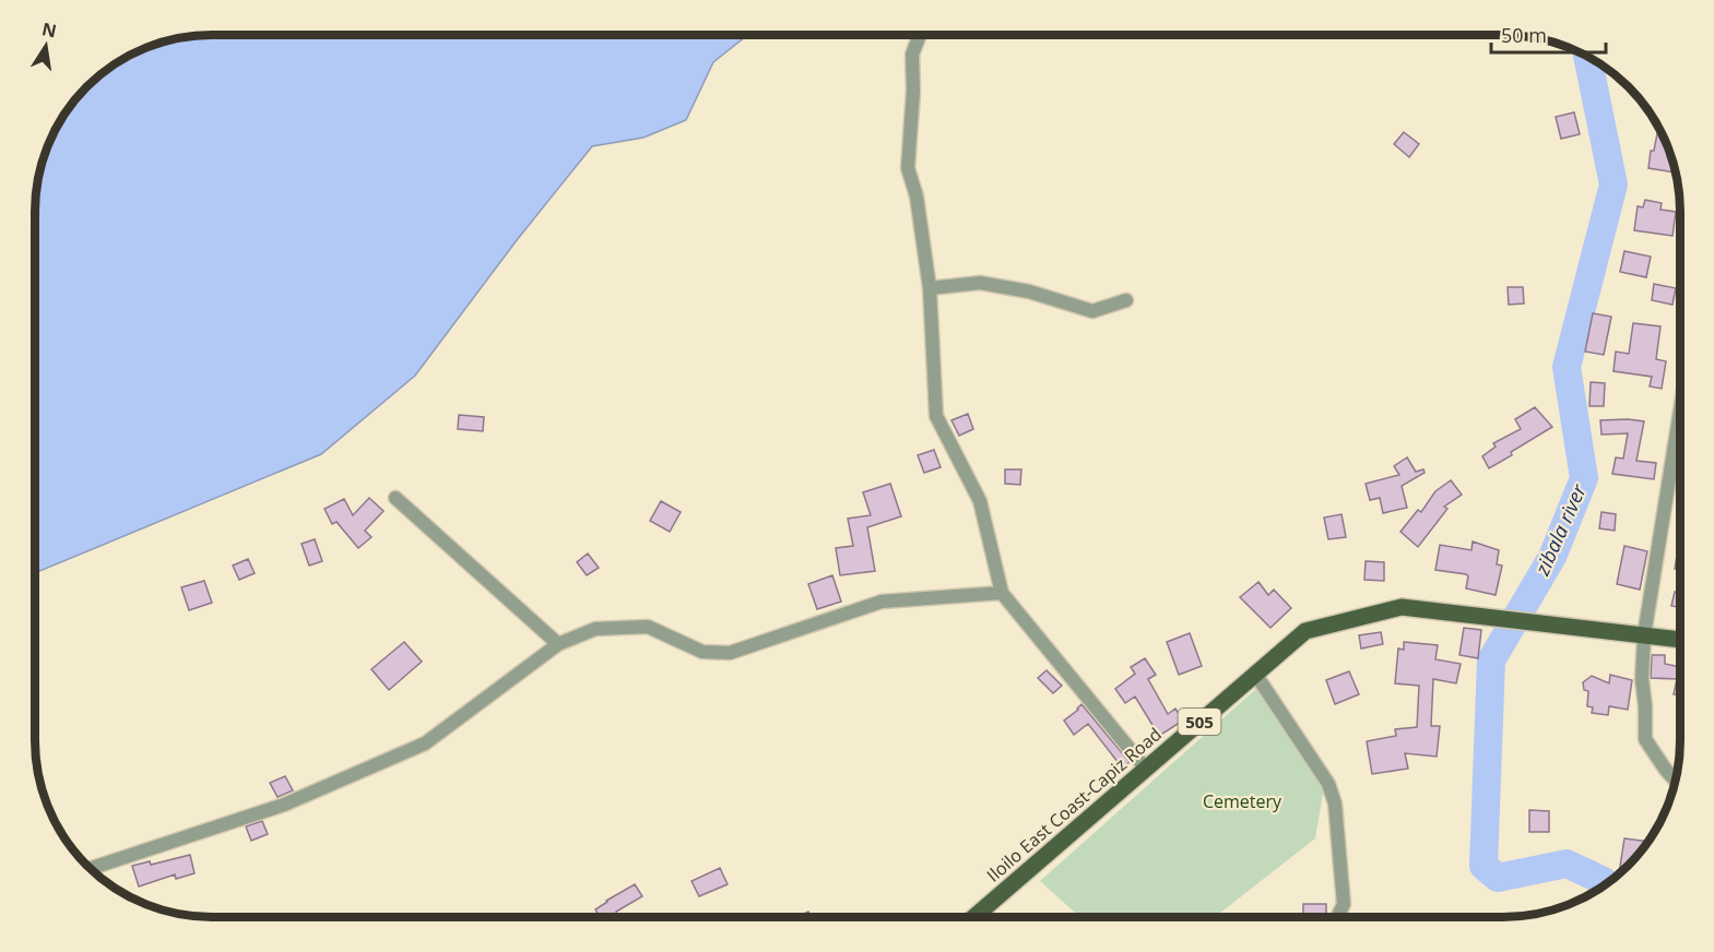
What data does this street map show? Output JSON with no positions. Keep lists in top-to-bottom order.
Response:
{
  "streets": {
    "main road": ["505", "Iloilo East Coast-Capiz Road"]
  },
  "water": ["zibala river"],
  "parks": ["Cemetery"],
  "scale_bar": "50 m",
  "north": "top"
}
